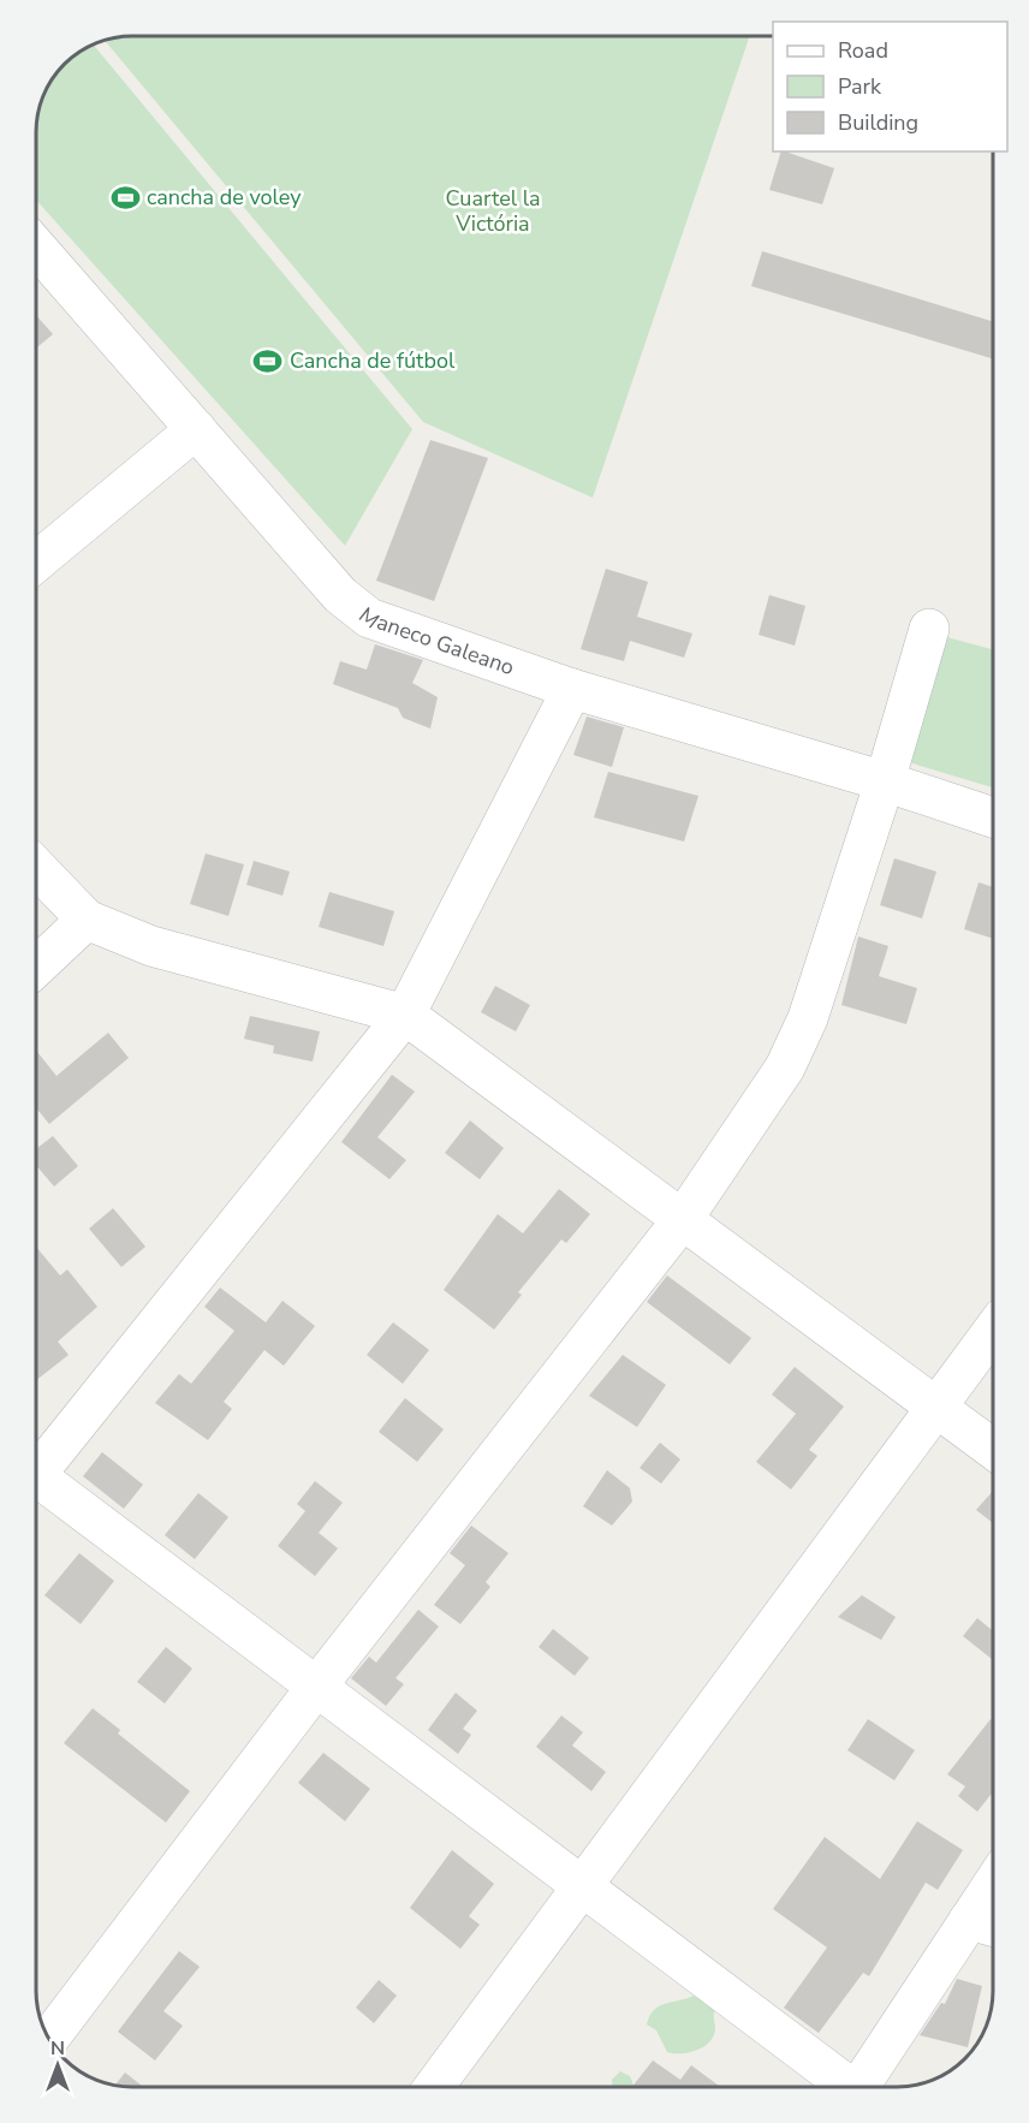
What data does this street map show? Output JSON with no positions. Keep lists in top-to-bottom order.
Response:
{
  "streets": {
    "street": ["Maneco Galeano"]
  },
  "parks": ["Cuartel la Victória"],
  "places": {
    "sports": ["cancha de voley", "Cancha de fútbol"]
  },
  "legend": ["Road", "Park", "Building"],
  "north": "top"
}
